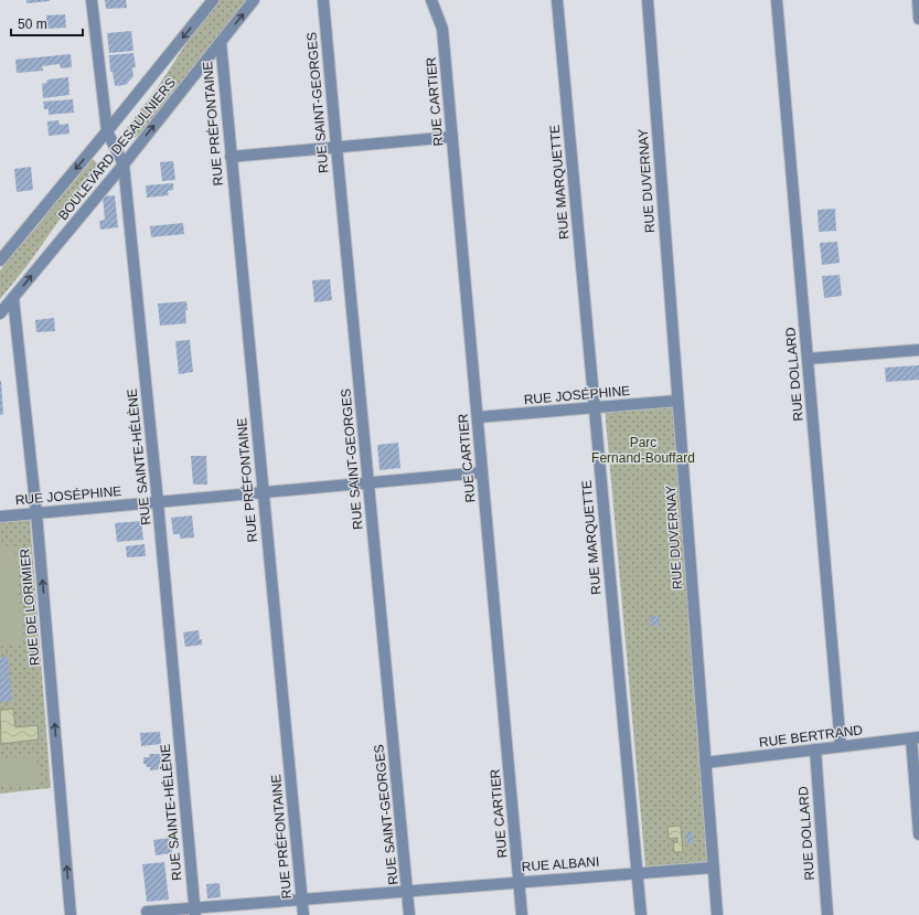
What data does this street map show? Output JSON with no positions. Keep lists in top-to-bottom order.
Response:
{
  "streets": {
    "street": [
      "RUE CARTIER",
      "RUE SAINT-GEORGES",
      "RUE PRÉFONTAINE",
      "BOULEVARD DESAULNIERS",
      "RUE DUVERNAY",
      "RUE MARQUETTE",
      "RUE DOLLARD",
      "RUE JOSÉPHINE",
      "RUE SAINTE-HÉLÈNE",
      "RUE DE LORIMIER",
      "RUE BERTRAND",
      "RUE ALBANI"
    ]
  },
  "crossings": [
    ["RUE CARTIER", "RUE JOSÉPHINE"],
    ["RUE CARTIER", "RUE ALBANI"],
    ["RUE SAINT-GEORGES", "RUE JOSÉPHINE"],
    ["RUE SAINT-GEORGES", "RUE ALBANI"],
    ["RUE PRÉFONTAINE", "BOULEVARD DESAULNIERS"],
    ["RUE PRÉFONTAINE", "RUE JOSÉPHINE"],
    ["RUE PRÉFONTAINE", "RUE ALBANI"],
    ["BOULEVARD DESAULNIERS", "RUE SAINTE-HÉLÈNE"],
    ["BOULEVARD DESAULNIERS", "RUE DE LORIMIER"],
    ["RUE DUVERNAY", "RUE JOSÉPHINE"],
    ["RUE DUVERNAY", "RUE BERTRAND"],
    ["RUE DUVERNAY", "RUE ALBANI"],
    ["RUE MARQUETTE", "RUE JOSÉPHINE"],
    ["RUE MARQUETTE", "RUE ALBANI"],
    ["RUE DOLLARD", "RUE BERTRAND"],
    ["RUE JOSÉPHINE", "RUE SAINTE-HÉLÈNE"],
    ["RUE JOSÉPHINE", "RUE DE LORIMIER"],
    ["RUE SAINTE-HÉLÈNE", "RUE ALBANI"]
  ],
  "one_way": ["RUE DE LORIMIER"],
  "parks": ["Parc Fernand-Bouffard"],
  "scale_bar": "50 m"
}
